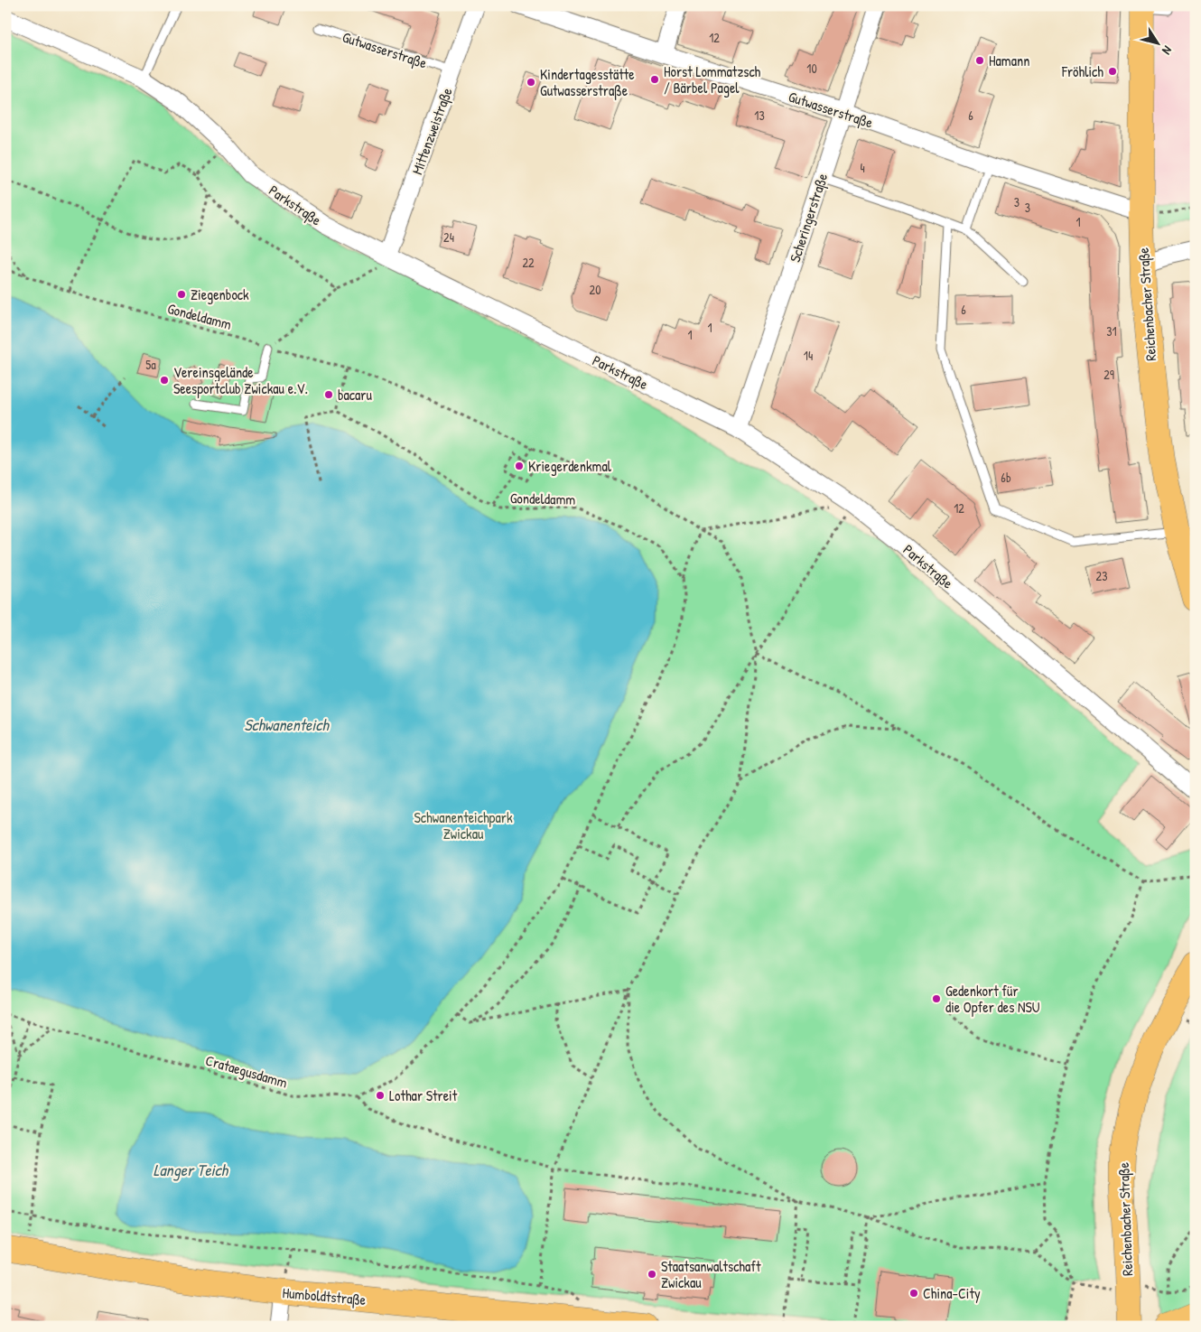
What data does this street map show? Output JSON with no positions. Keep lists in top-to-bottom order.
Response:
{
  "streets": {
    "main road": ["Reichenbacher Straße", "Humboldtstraße"],
    "street": [
      "Gutwasserstraße",
      "Mittenzweistraße",
      "Parkstraße",
      "Scheringerstraße"
    ],
    "path": ["Gondeldamm", "Crataegusdamm"]
  },
  "crossings": [
    ["Gutwasserstraße", "Mittenzweistraße"],
    ["Gutwasserstraße", "Scheringerstraße"],
    ["Gutwasserstraße", "Reichenbacher Straße"],
    ["Mittenzweistraße", "Parkstraße"],
    ["Parkstraße", "Scheringerstraße"],
    ["Gondeldamm", "Crataegusdamm"]
  ],
  "water": ["Schwanenteich", "Langer Teich"],
  "parks": ["Schwanenteichpark Zwickau"],
  "places": [
    "Hamann",
    "Fröhlich",
    "Horst Lommatzsch / Bärbel Pagel",
    "Kindertagesstätte Gutwasserstraße",
    "Ziegenbock",
    "Vereinsgelände Seesportclub Zwickau e.V.",
    "bacaru",
    "Kriegerdenkmal",
    "Gedenkort für die Opfer des NSU",
    "Lothar Streit",
    "Staatsanwaltschaft Zwickau",
    "China-City"
  ],
  "house_numbers": [
    "12",
    "10",
    "13",
    "6",
    "4",
    "3",
    "3",
    "1",
    "24",
    "22",
    "20",
    "6",
    "1",
    "31",
    "1",
    "14",
    "5a",
    "29",
    "6b",
    "12",
    "23"
  ],
  "north": "bottom right"
}
